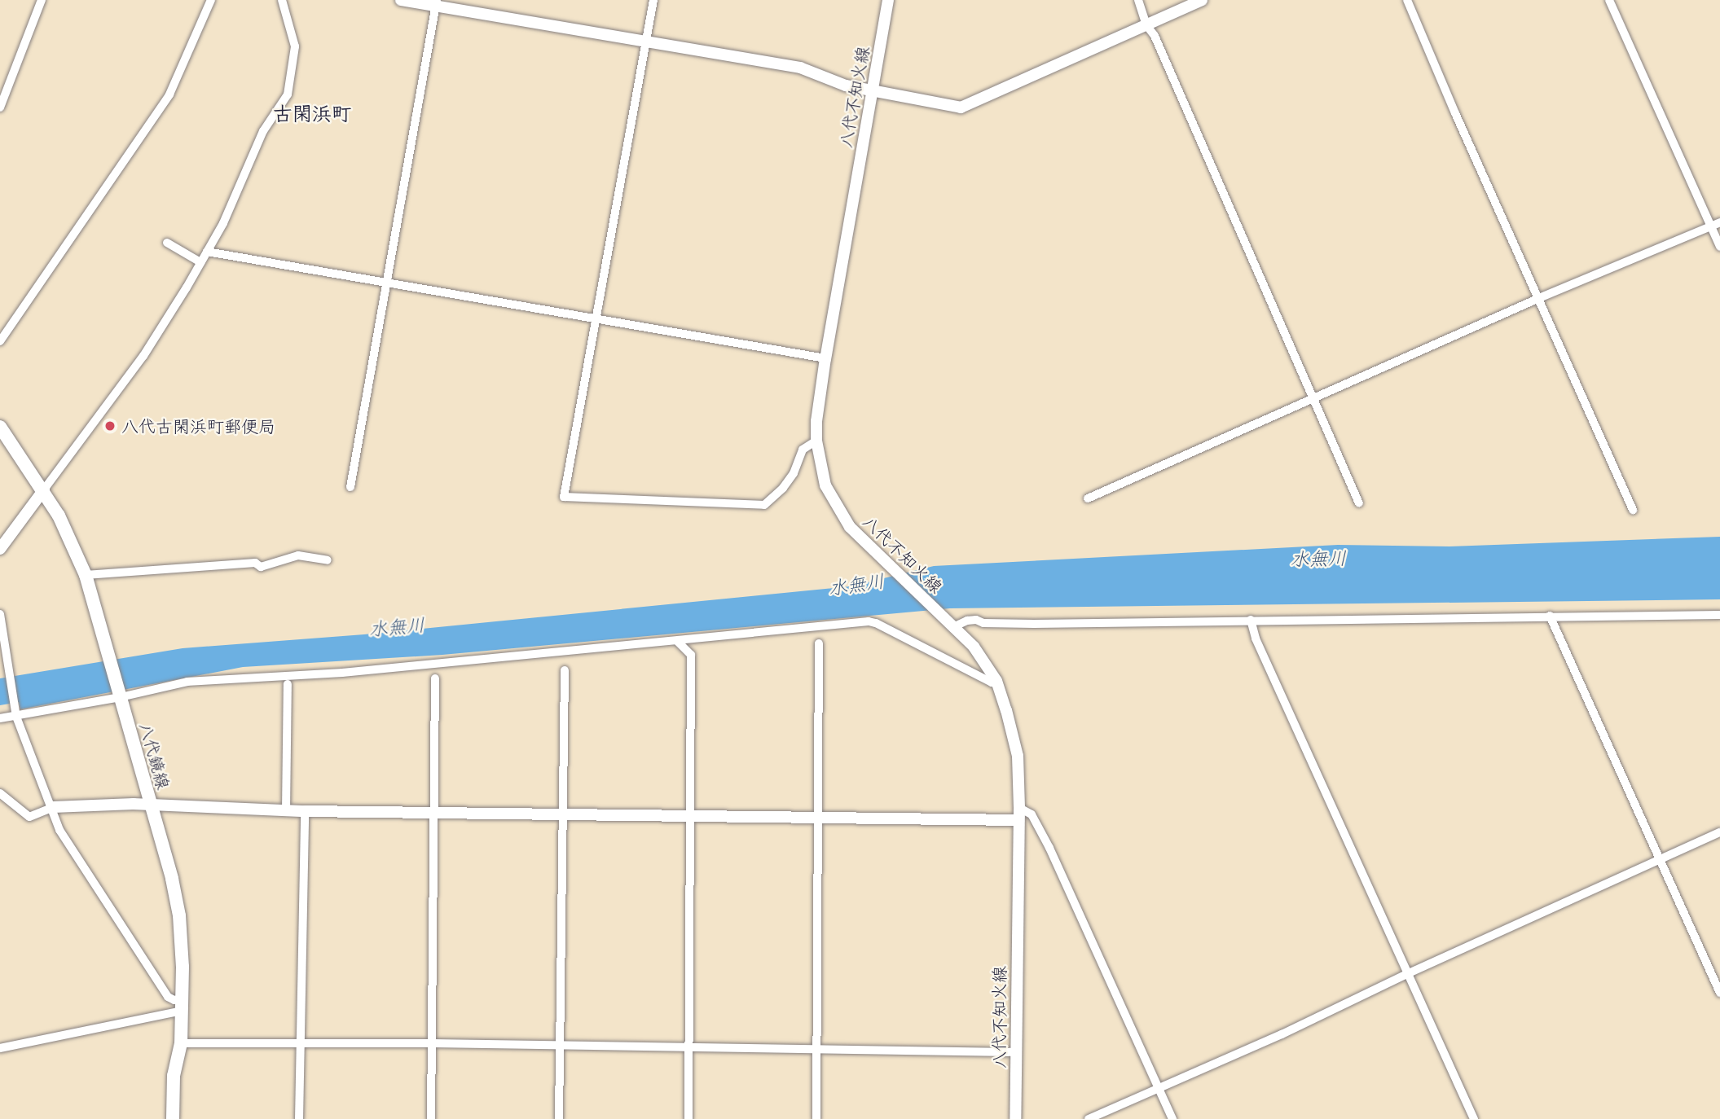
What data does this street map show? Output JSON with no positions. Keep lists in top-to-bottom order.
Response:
{
  "streets": {
    "main road": ["八代不知火線", "八代鏡線"]
  },
  "districts": ["古閑浜町"],
  "water": ["水無川"],
  "places": ["八代古閑浜町郵便局"]
}
